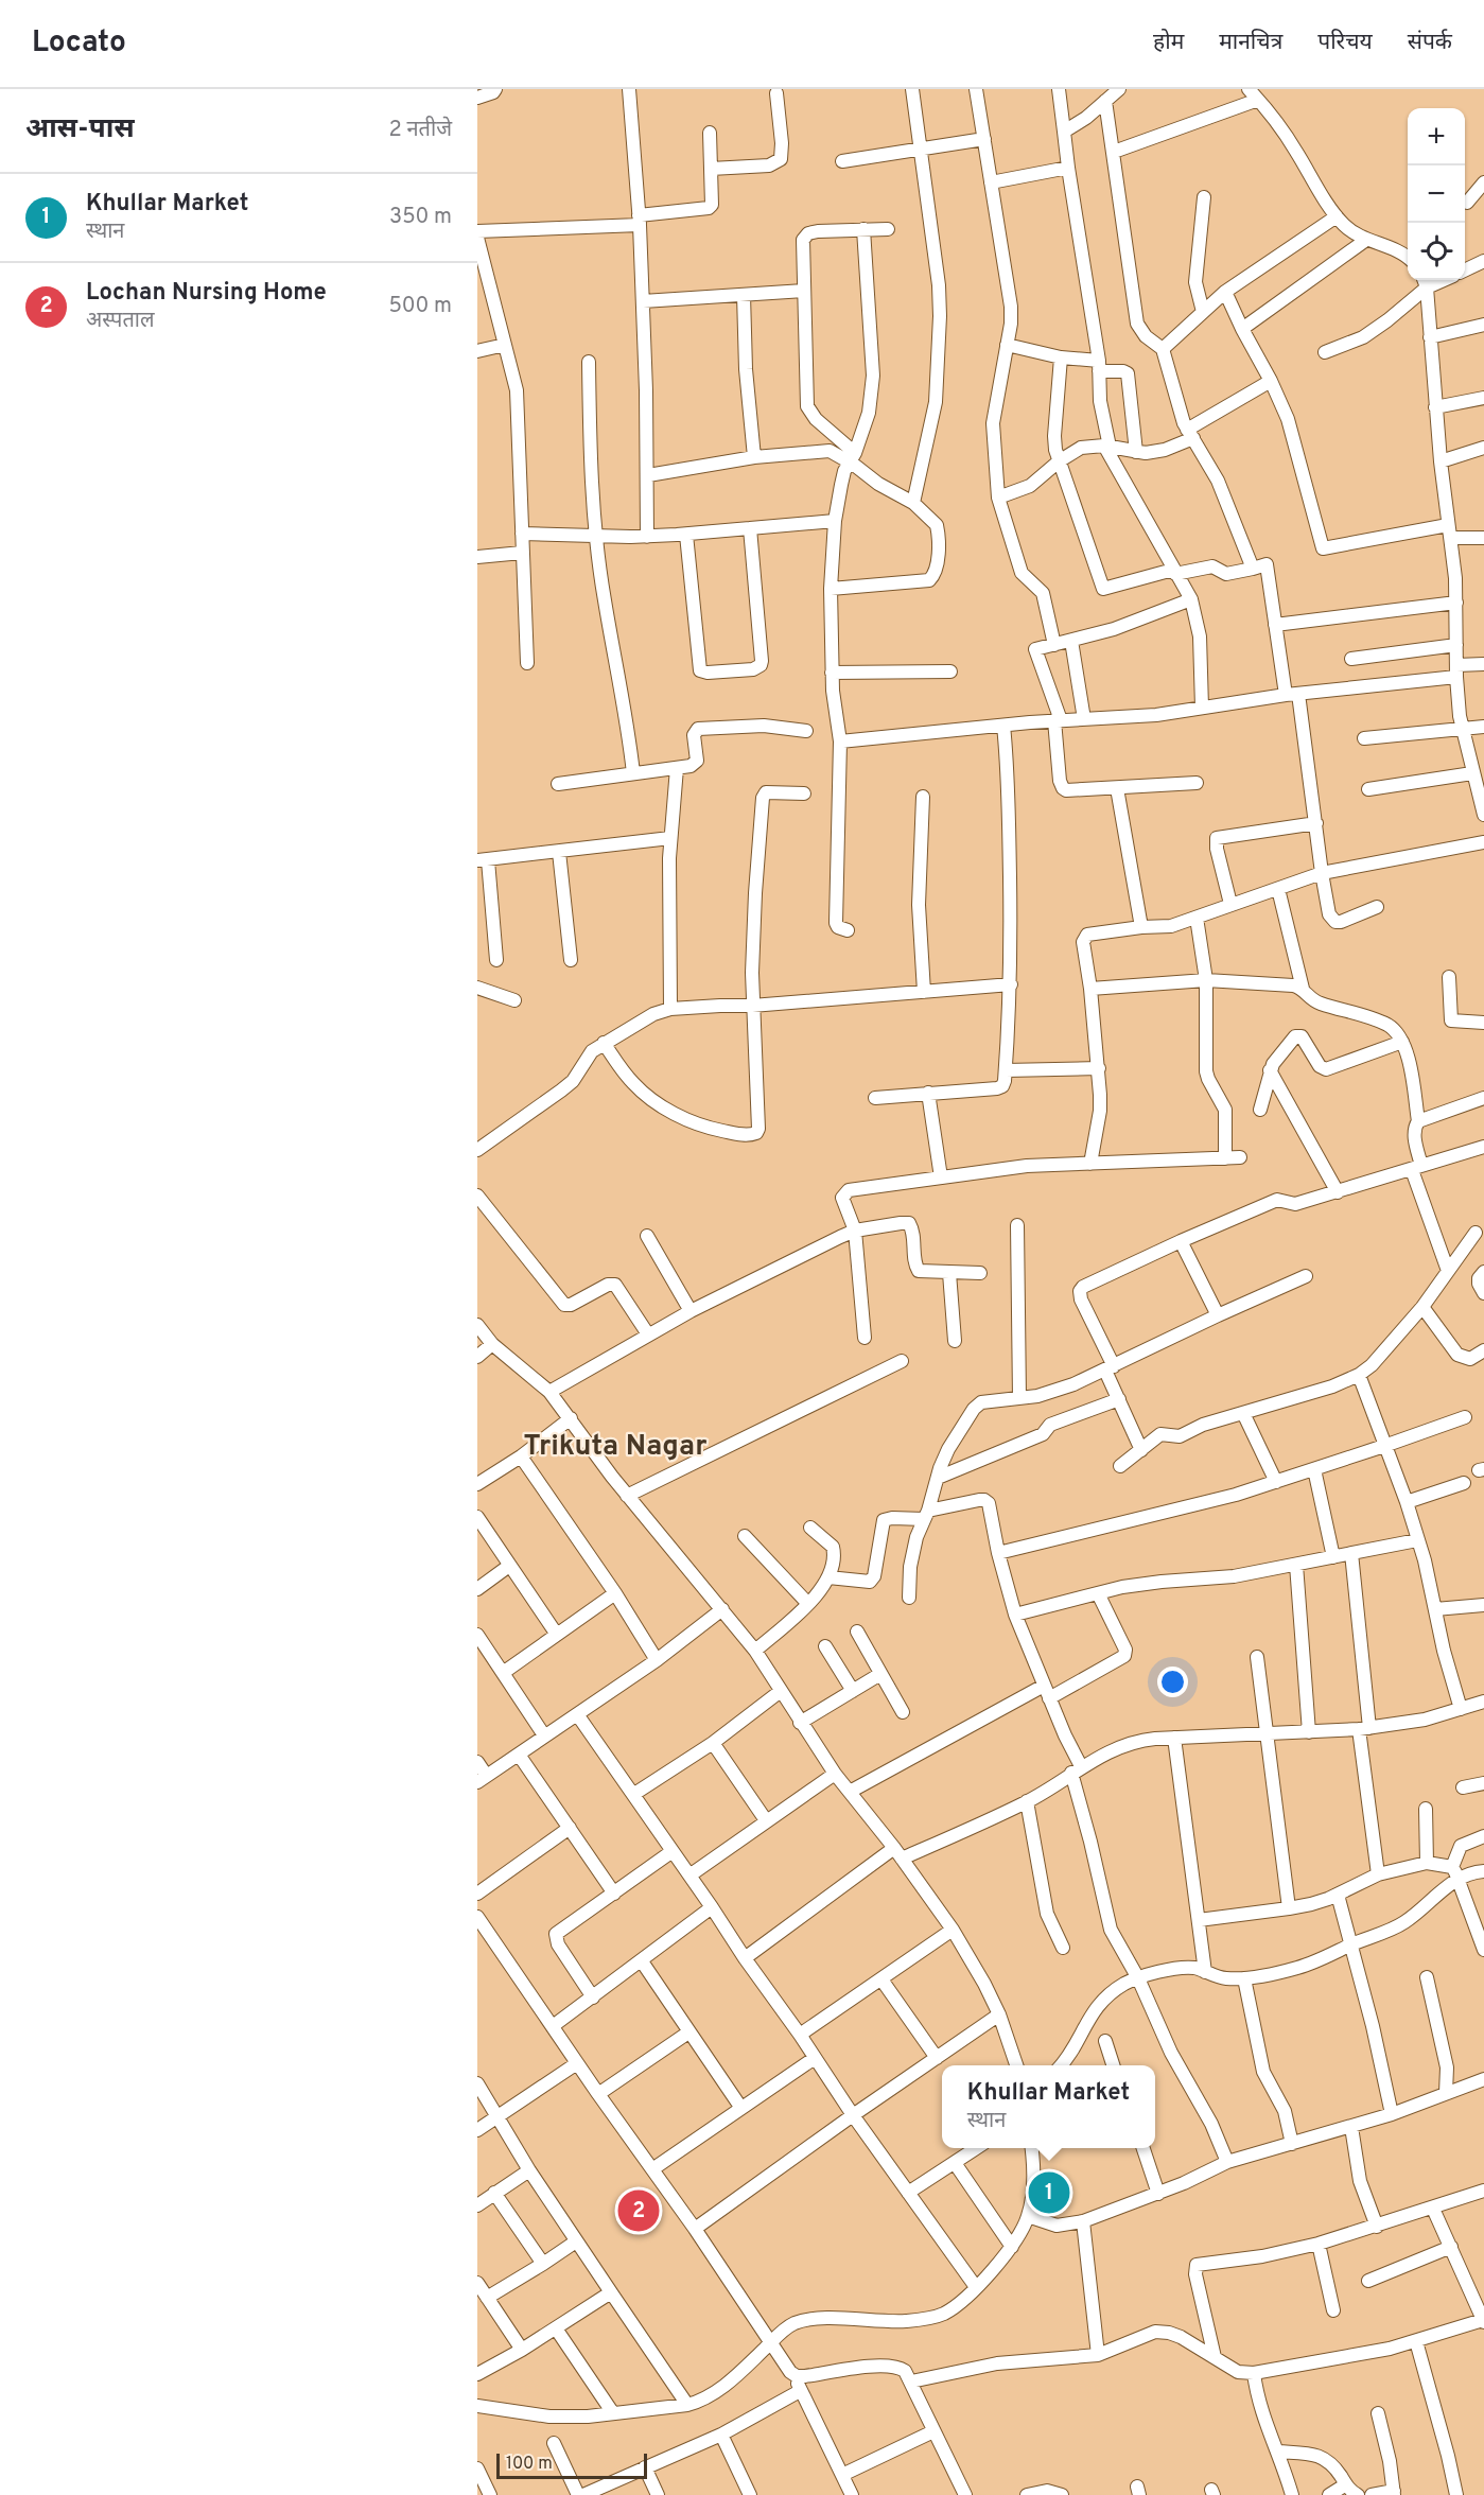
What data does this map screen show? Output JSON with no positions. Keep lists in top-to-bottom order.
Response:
{
  "districts": ["Trikuta Nagar"],
  "scale_bar": "100 m",
  "page": {
    "header": "Locato",
    "nav": [
      "होम",
      "मानचित्र",
      "परिचय",
      "संपर्क"
    ],
    "heading": ["आस-पास", "2 नतीजे"],
    "map_buttons": ["+", "−"],
    "list": [
      {
        "mark": "1",
        "name": "Khullar Market",
        "note": "स्थान",
        "value": "350 m"
      },
      {
        "mark": "2",
        "name": "Lochan Nursing Home",
        "note": "अस्पताल",
        "value": "500 m"
      }
    ],
    "popup": ["Khullar Market", "स्थान"],
    "pins": ["1", "2"],
    "scale": "100 m"
  }
}
